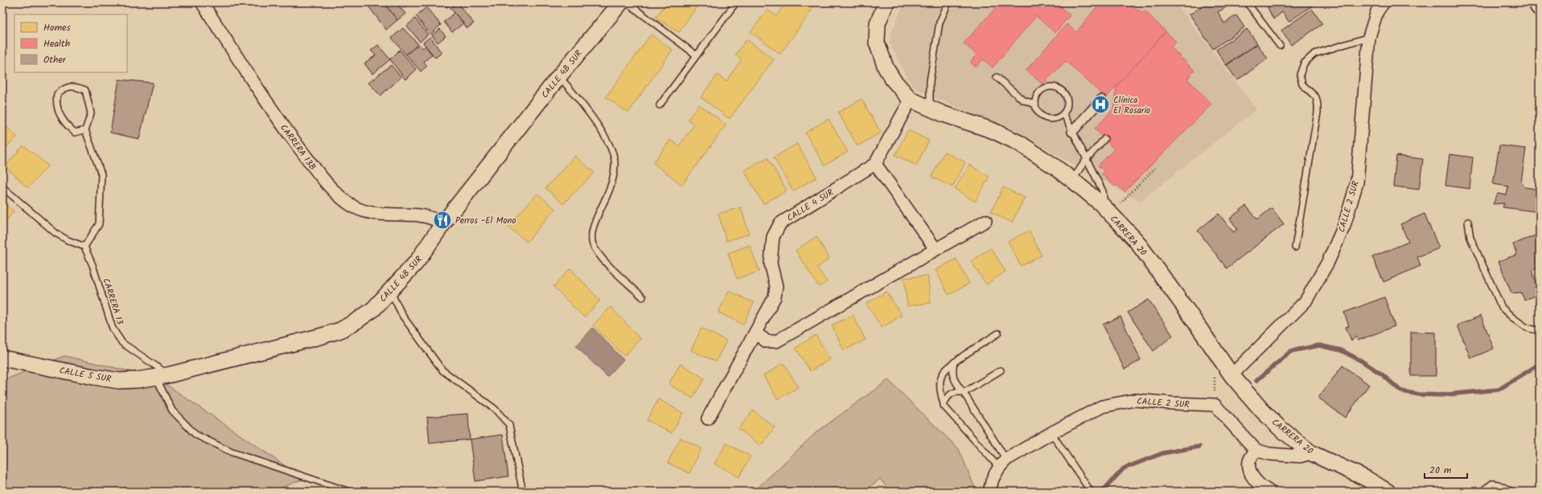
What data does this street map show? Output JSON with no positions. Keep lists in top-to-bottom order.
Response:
{
  "streets": {
    "street": [
      "CALLE 4B SUR",
      "CARRERA 13B",
      "CALLE 4 SUR",
      "CALLE 2 SUR",
      "CARRERA 20",
      "CALLE 5 SUR"
    ],
    "lane": ["CARRERA 13"]
  },
  "crossings": [
    ["CALLE 4B SUR", "CARRERA 13B"],
    ["CALLE 4B SUR", "CARRERA 13"],
    ["CALLE 4B SUR", "CALLE 5 SUR"],
    ["CALLE 4 SUR", "CARRERA 20"],
    ["CALLE 2 SUR", "CARRERA 20"],
    ["CARRERA 13", "CALLE 5 SUR"]
  ],
  "places": {
    "hospital": ["Clínica El Rosario"],
    "restaurant": ["Perros -El Mono"]
  },
  "legend": ["Homes", "Health", "Other"],
  "scale_bar": "20 m"
}
